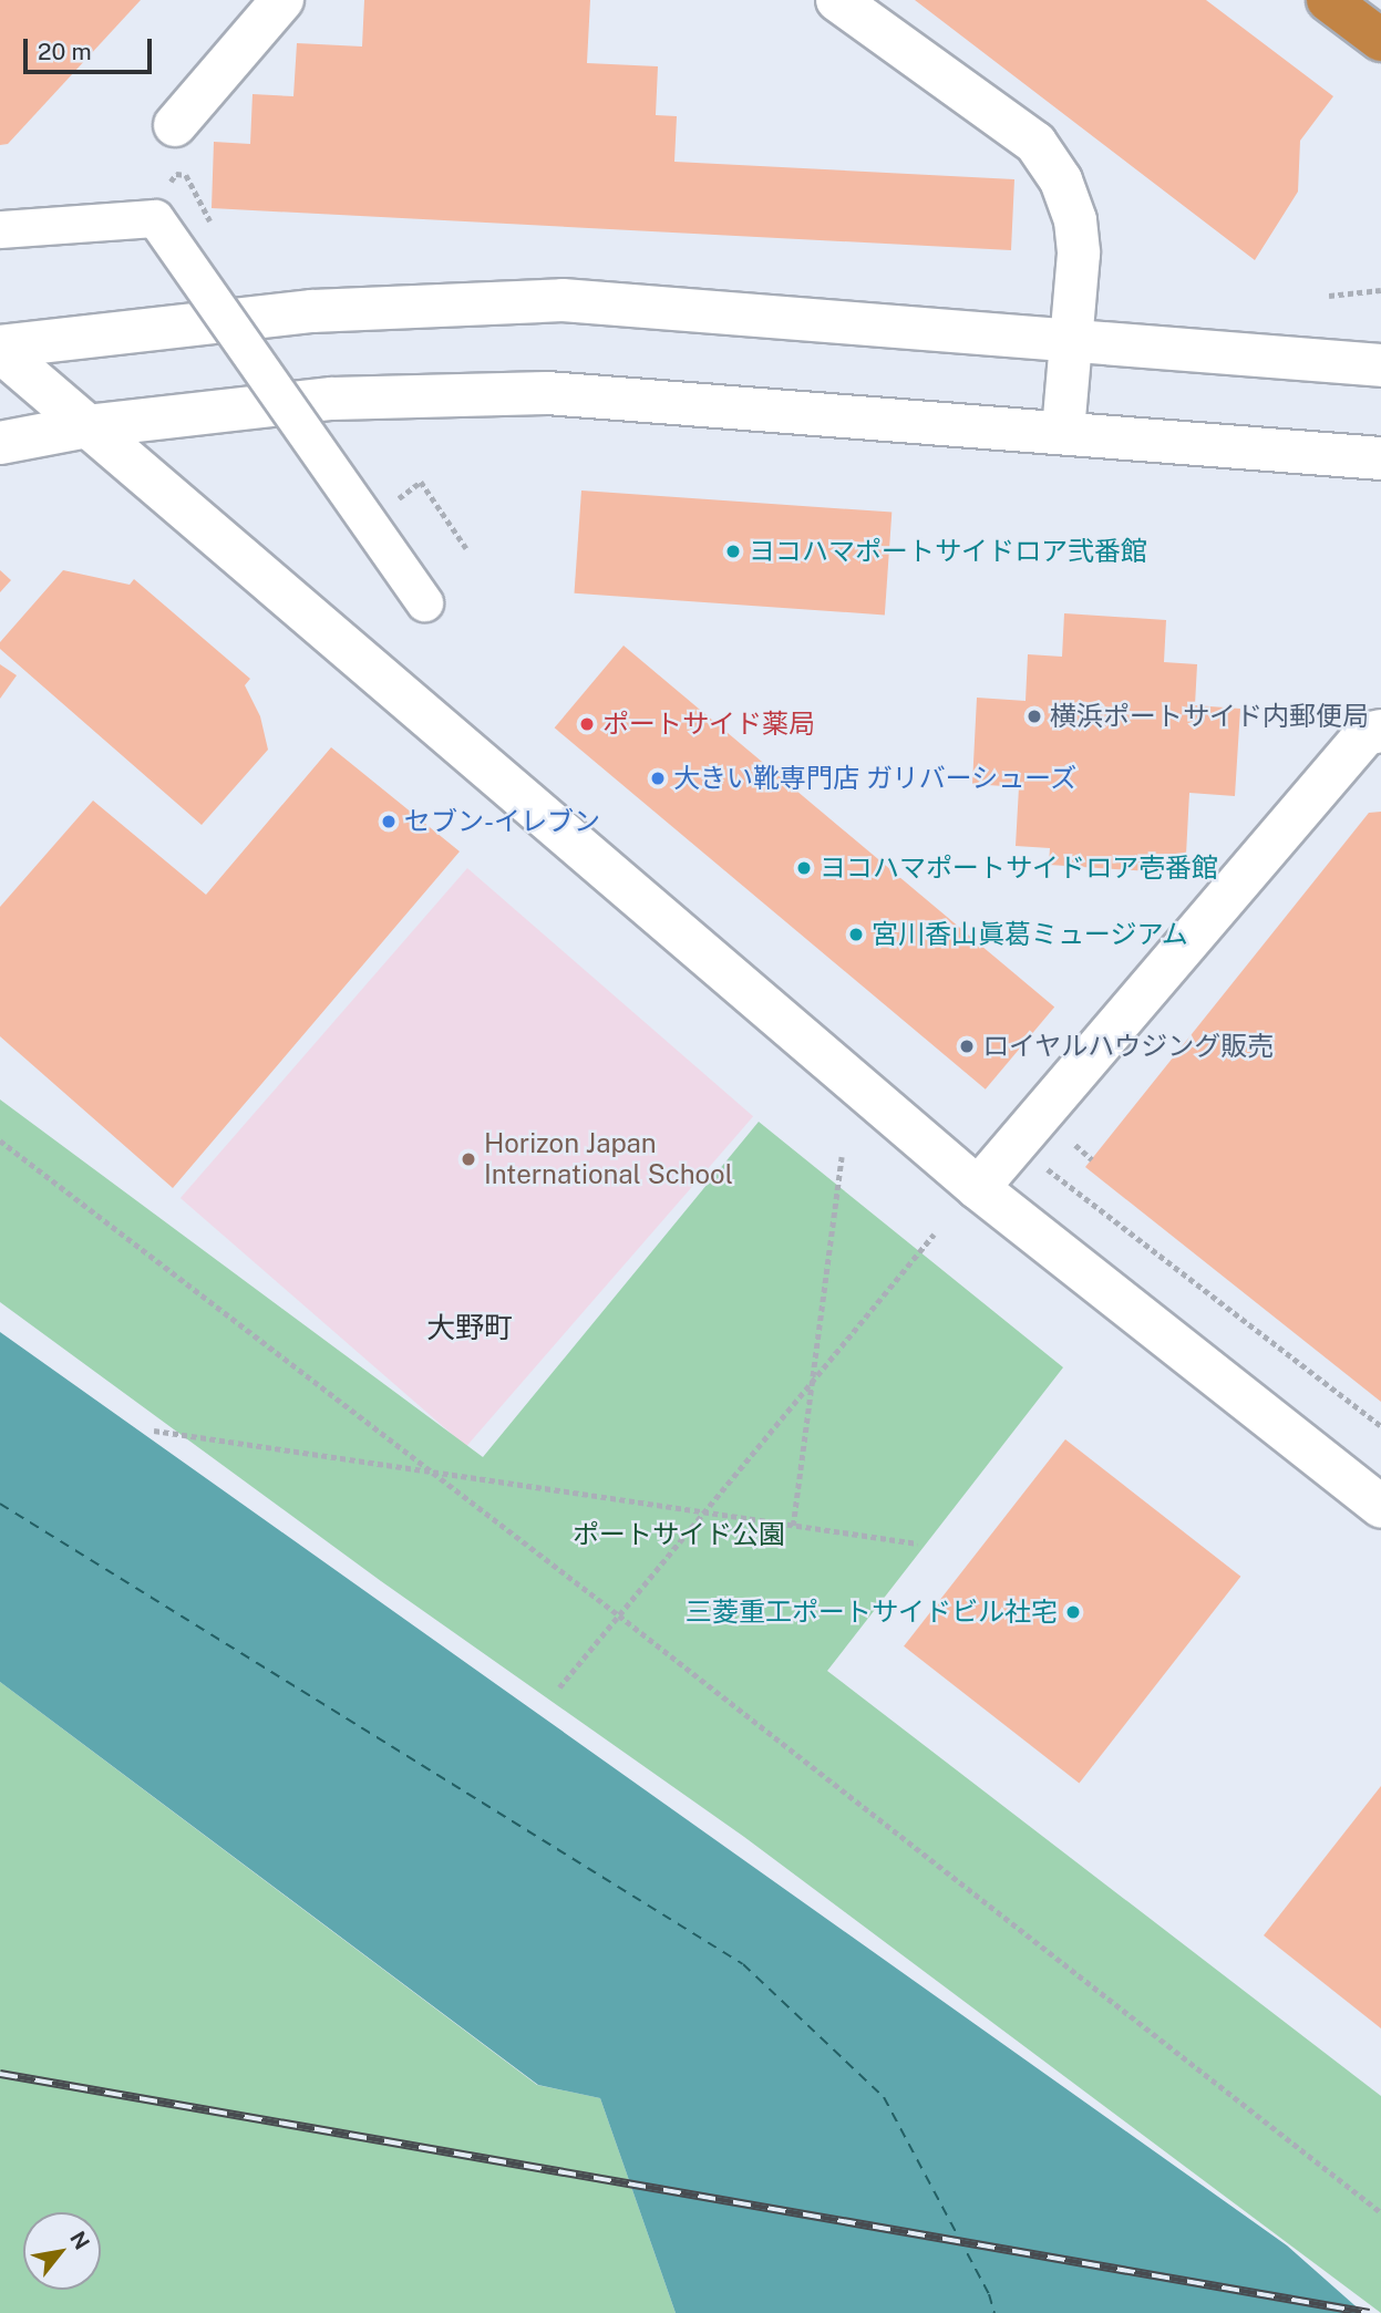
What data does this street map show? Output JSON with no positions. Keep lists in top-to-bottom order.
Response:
{
  "districts": ["大野町"],
  "parks": ["ポートサイド公園"],
  "places": [
    "ヨコハマポートサイドロア弐番館",
    "横浜ポートサイド内郵便局",
    "ポートサイド薬局",
    "大きい靴専門店 ガリバーシューズ",
    "セブン-イレブン",
    "ヨコハマポートサイドロア壱番館",
    "宮川香山眞葛ミュージアム",
    "ロイヤルハウジング販売",
    "Horizon Japan International School",
    "三菱重工ポートサイドビル社宅"
  ],
  "scale_bar": "20 m",
  "north": "top right"
}
